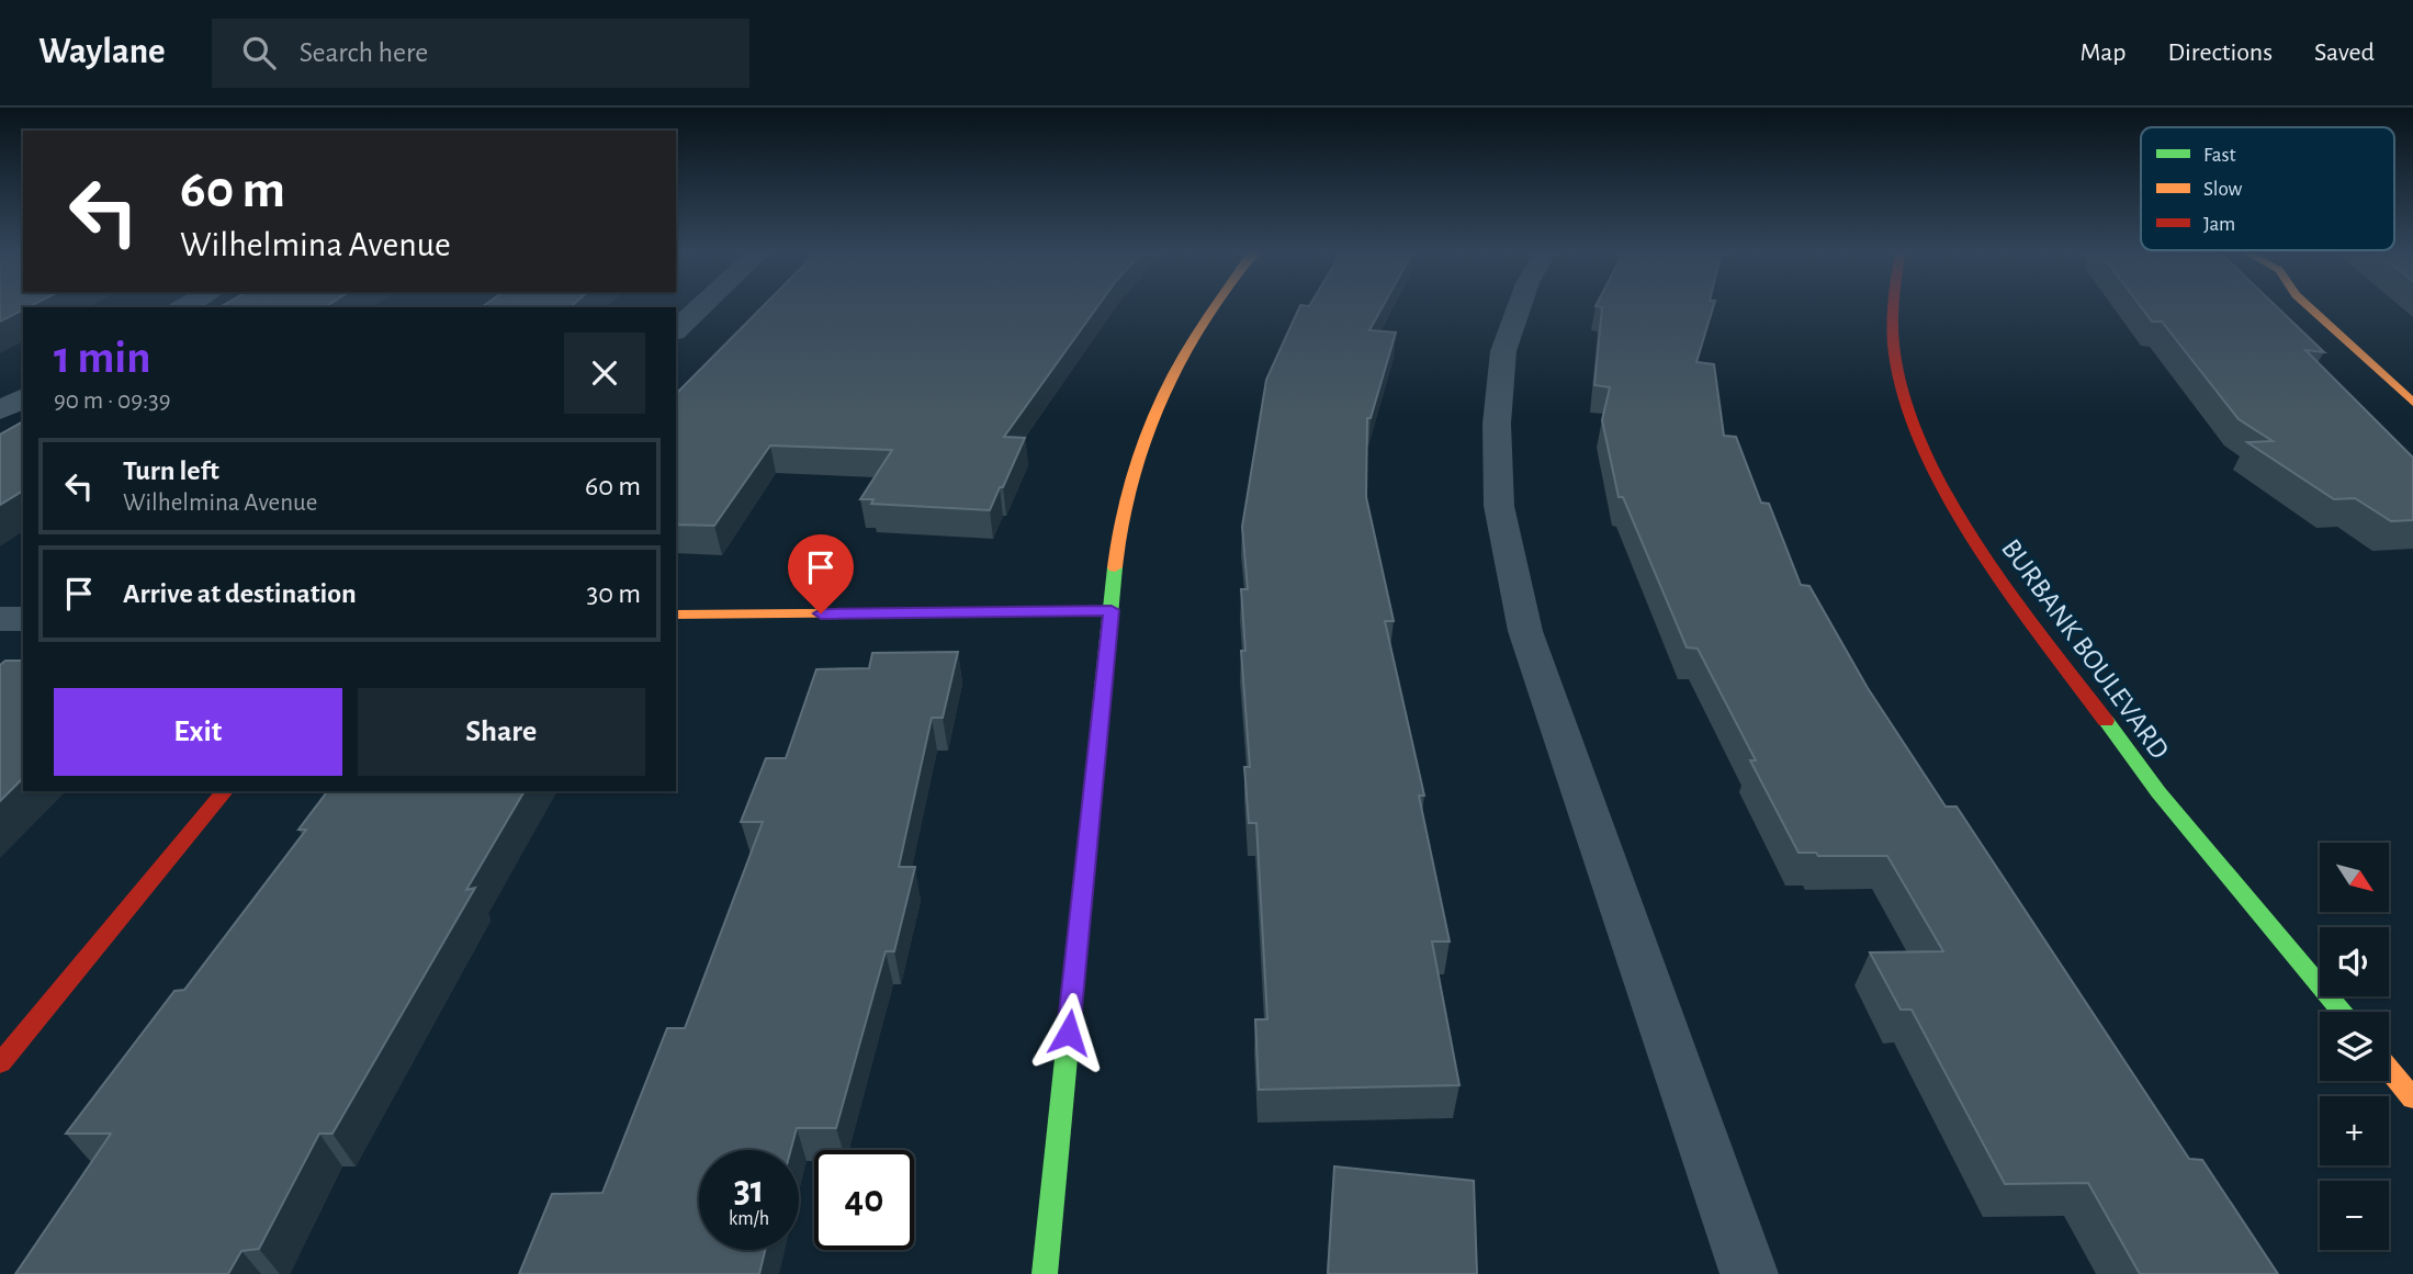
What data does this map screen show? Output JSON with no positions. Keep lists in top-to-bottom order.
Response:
{
  "streets": {
    "street": ["BURBANK BOULEVARD"]
  },
  "legend": ["Fast", "Slow", "Jam"],
  "north": "bottom right",
  "page": {
    "header": "Waylane",
    "search": "Search here",
    "nav": ["Map", "Directions", "Saved"],
    "turn": ["60 m", "Wilhelmina Avenue"],
    "heading": ["1 min", "90 m · 09:39"],
    "list": [
      {
        "name": "Turn left",
        "note": "Wilhelmina Avenue",
        "value": "60 m"
      },
      {
        "name": "Arrive at destination",
        "value": "30 m"
      }
    ],
    "buttons": ["Exit", "Share"],
    "map_buttons": ["+", "−"],
    "speed": "31 km/h",
    "limit": "40"
  }
}
